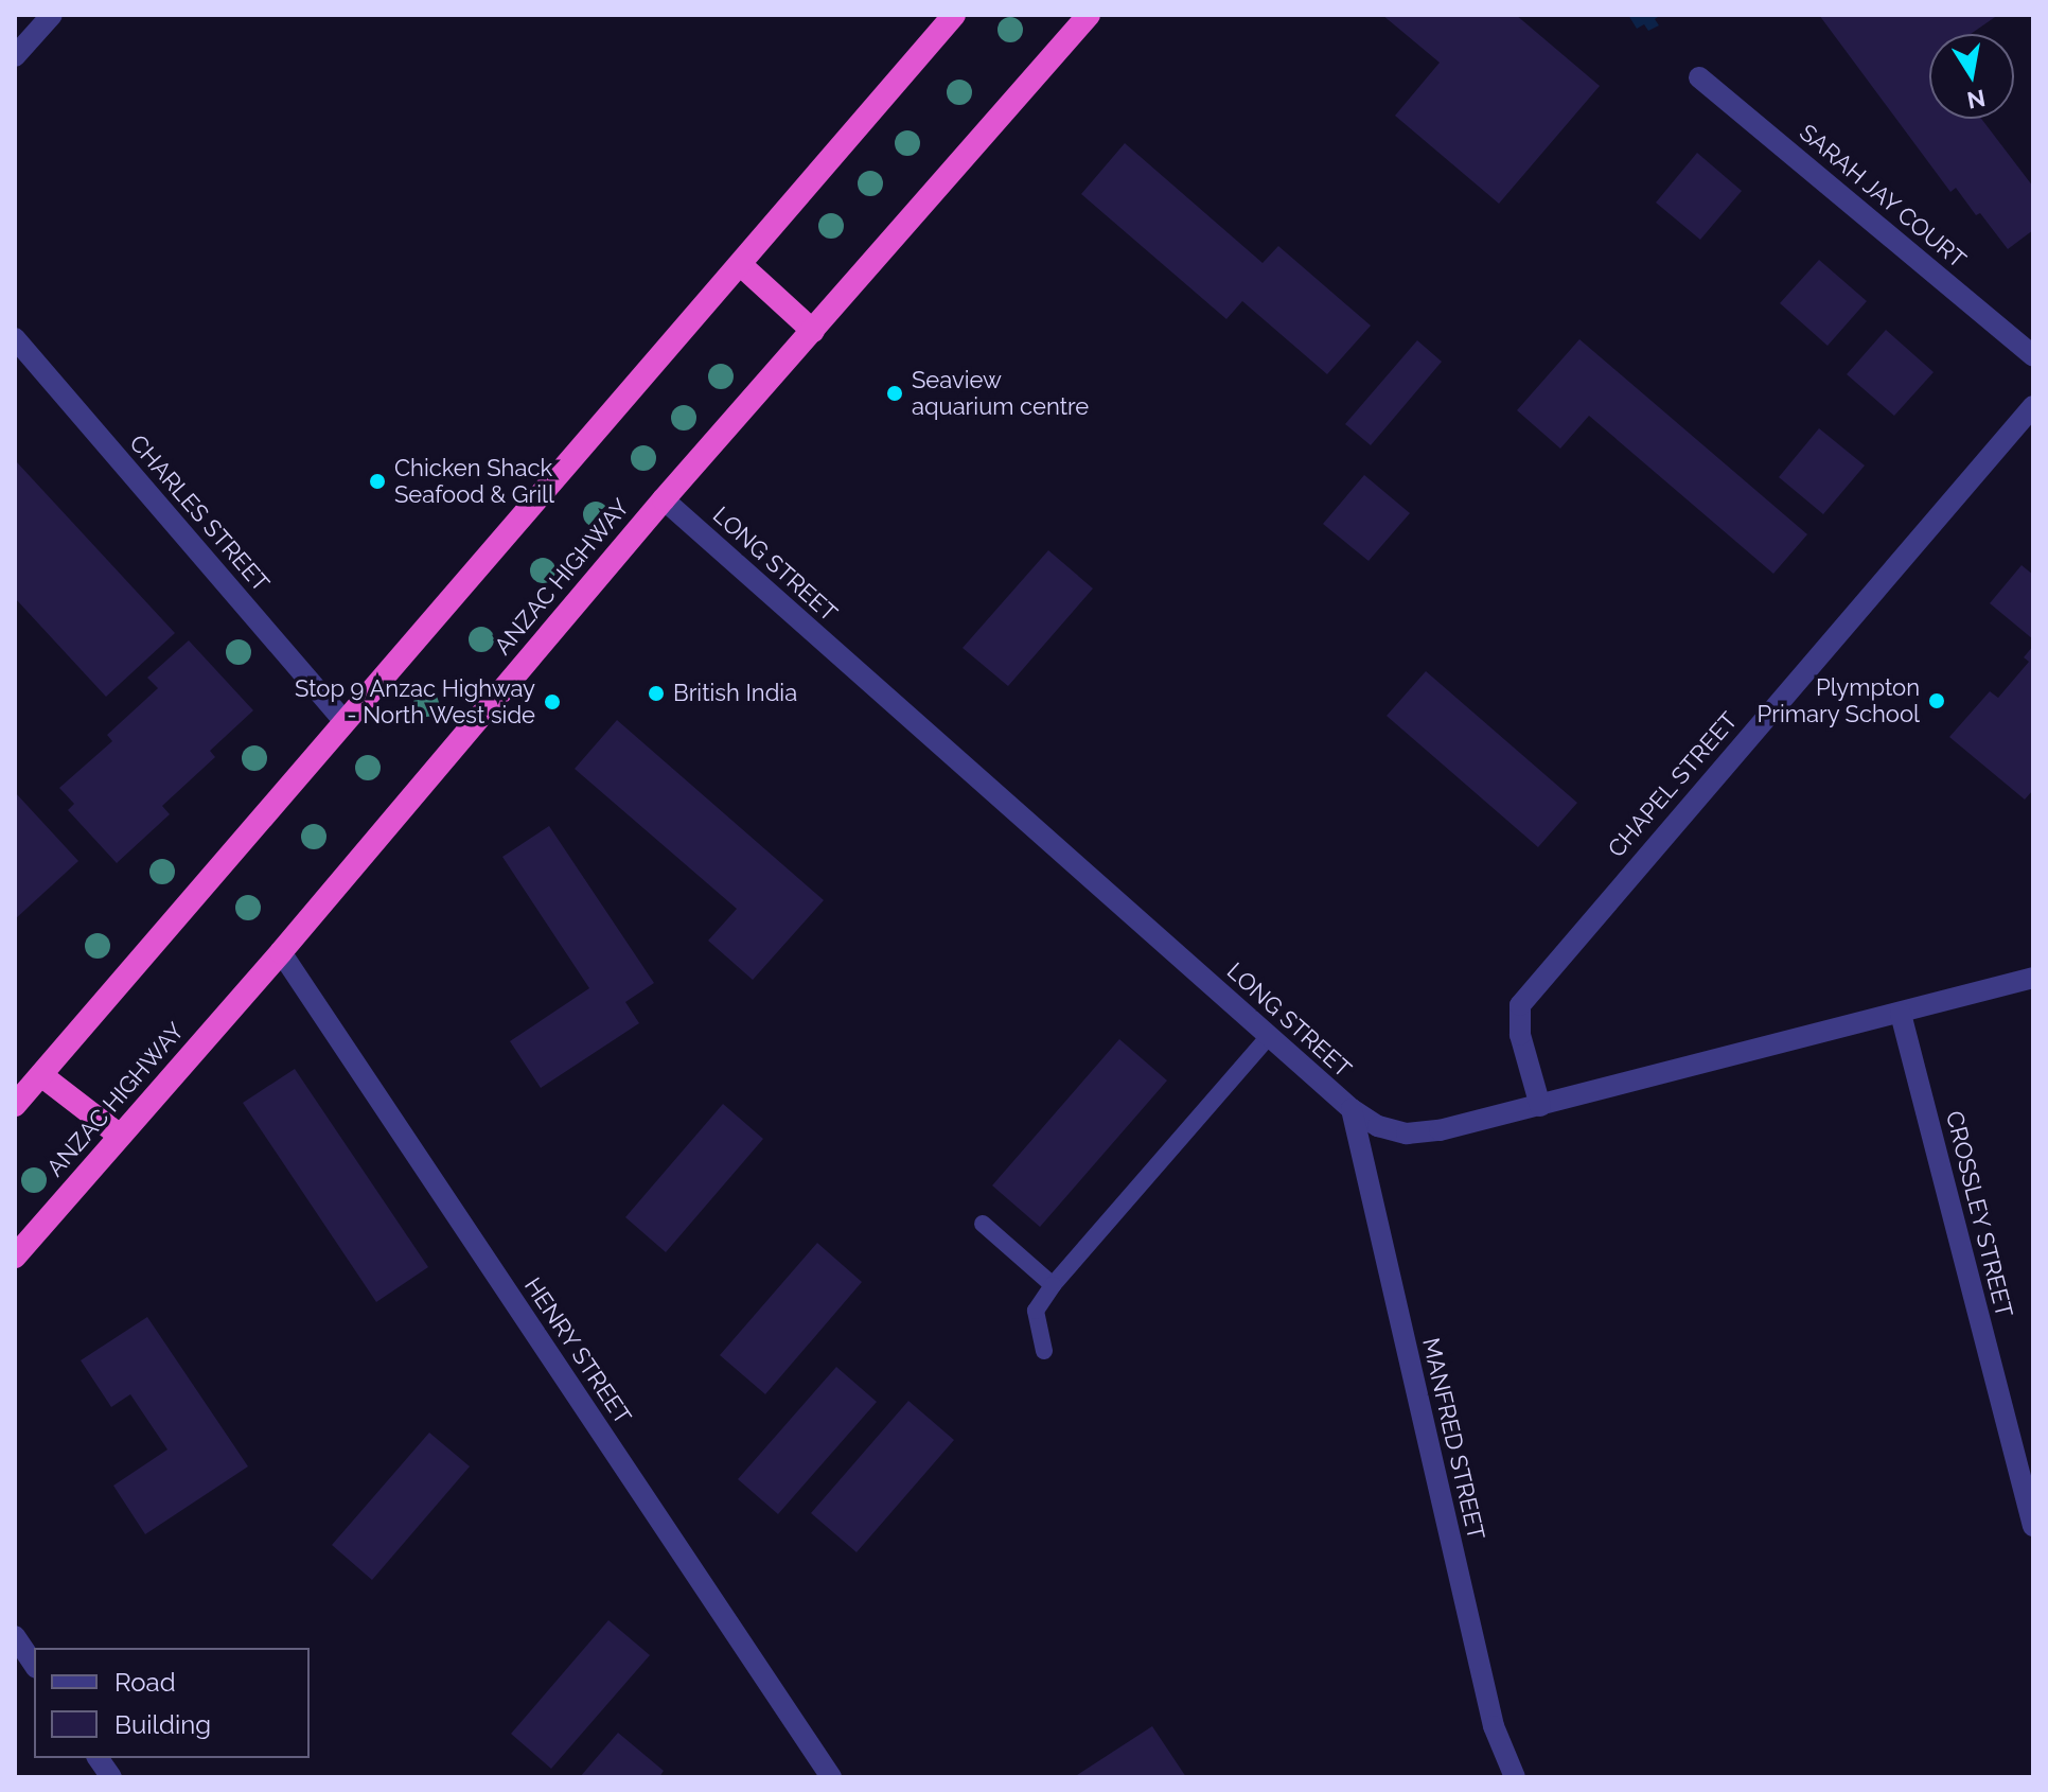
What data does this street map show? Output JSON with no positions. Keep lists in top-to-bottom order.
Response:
{
  "streets": {
    "highway": ["ANZAC HIGHWAY"],
    "street": [
      "SARAH JAY COURT",
      "CHARLES STREET",
      "LONG STREET",
      "CHAPEL STREET",
      "CROSSLEY STREET",
      "HENRY STREET",
      "MANFRED STREET"
    ]
  },
  "crossings": [
    ["LONG STREET", "ANZAC HIGHWAY"],
    ["LONG STREET", "CHAPEL STREET"],
    ["LONG STREET", "CROSSLEY STREET"],
    ["LONG STREET", "MANFRED STREET"],
    ["ANZAC HIGHWAY", "HENRY STREET"]
  ],
  "places": [
    "Seaview aquarium centre",
    "Chicken Shack Seafood & Grill",
    "British India",
    "Plympton Primary School",
    "Stop 9 Anzac Highway - North West side"
  ],
  "legend": ["Road", "Building"],
  "north": "bottom"
}
